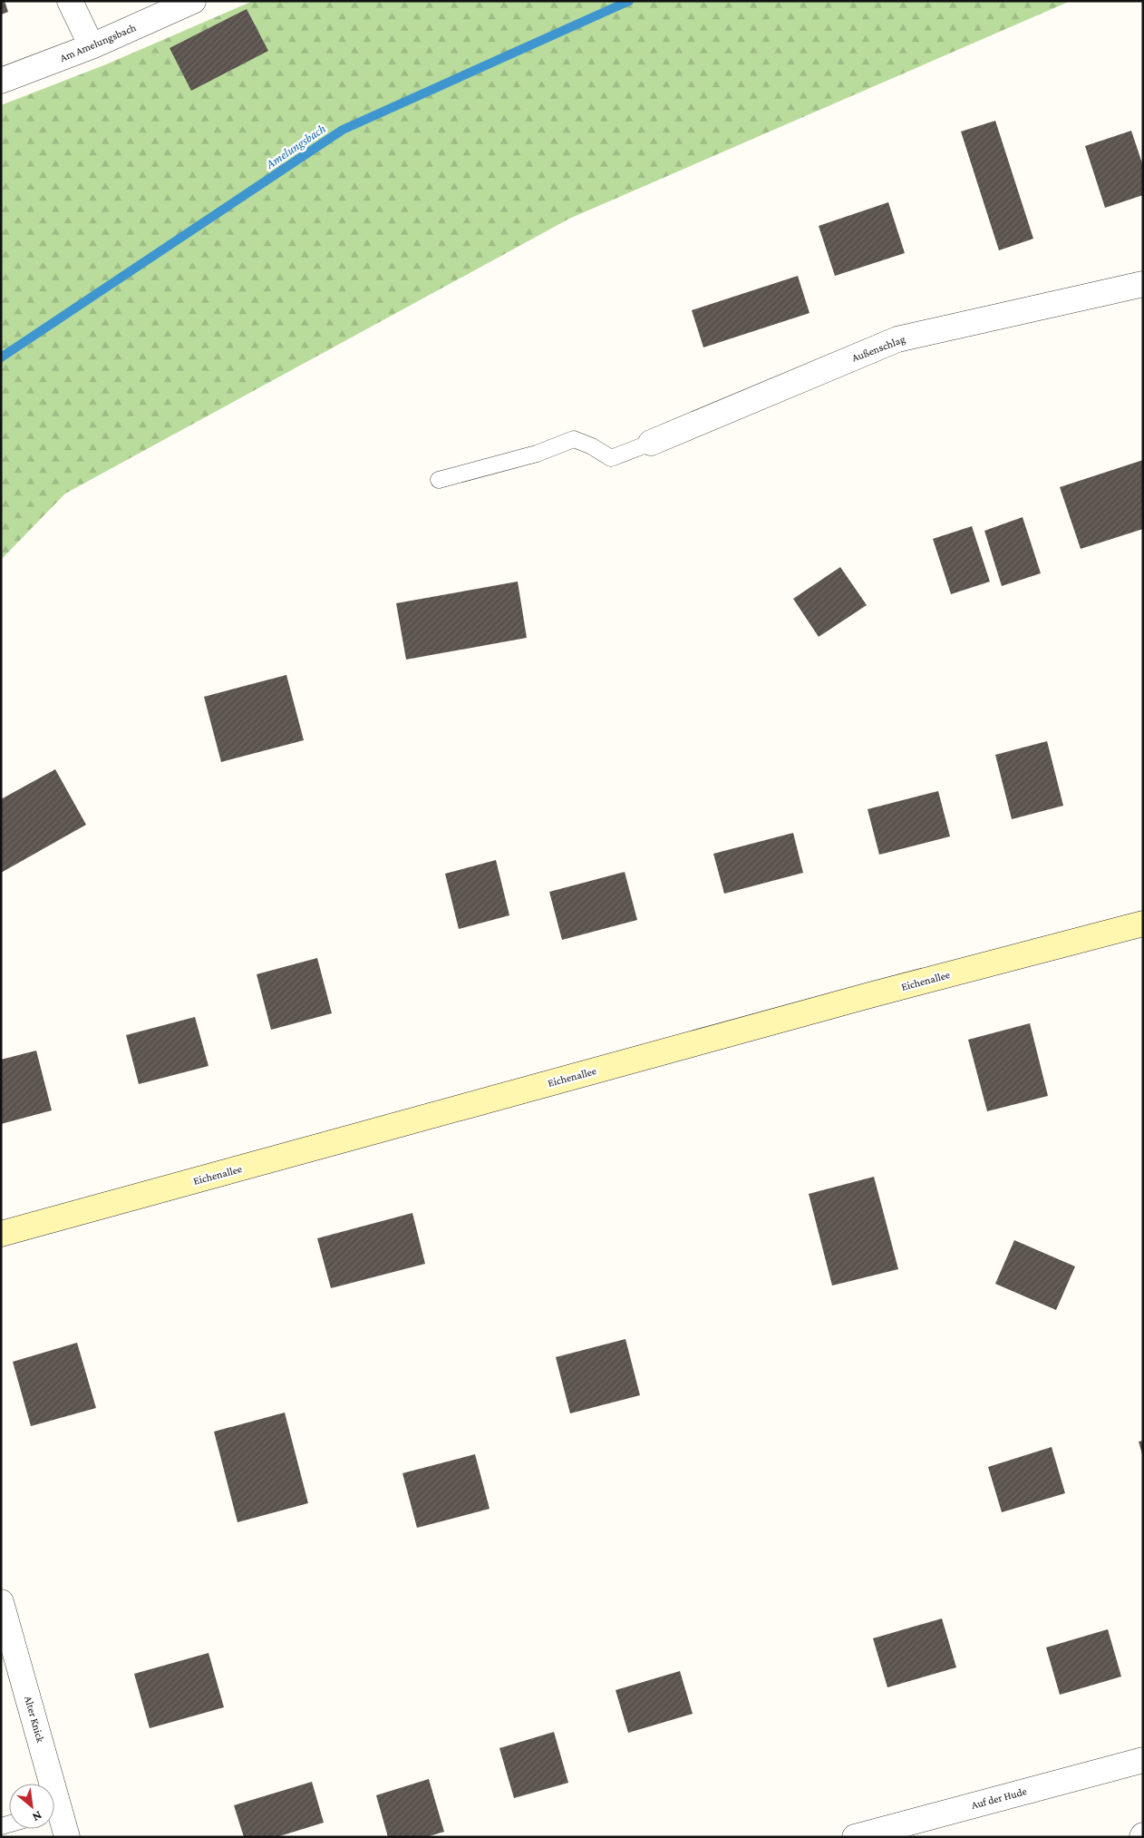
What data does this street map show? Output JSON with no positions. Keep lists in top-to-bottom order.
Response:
{
  "streets": {
    "street": [
      "Am Amelungsbach",
      "Außenschlag",
      "Eichenallee",
      "Alter Knick",
      "Auf der Hude"
    ]
  },
  "water": ["Amelungsbach"],
  "north": "bottom right"
}
